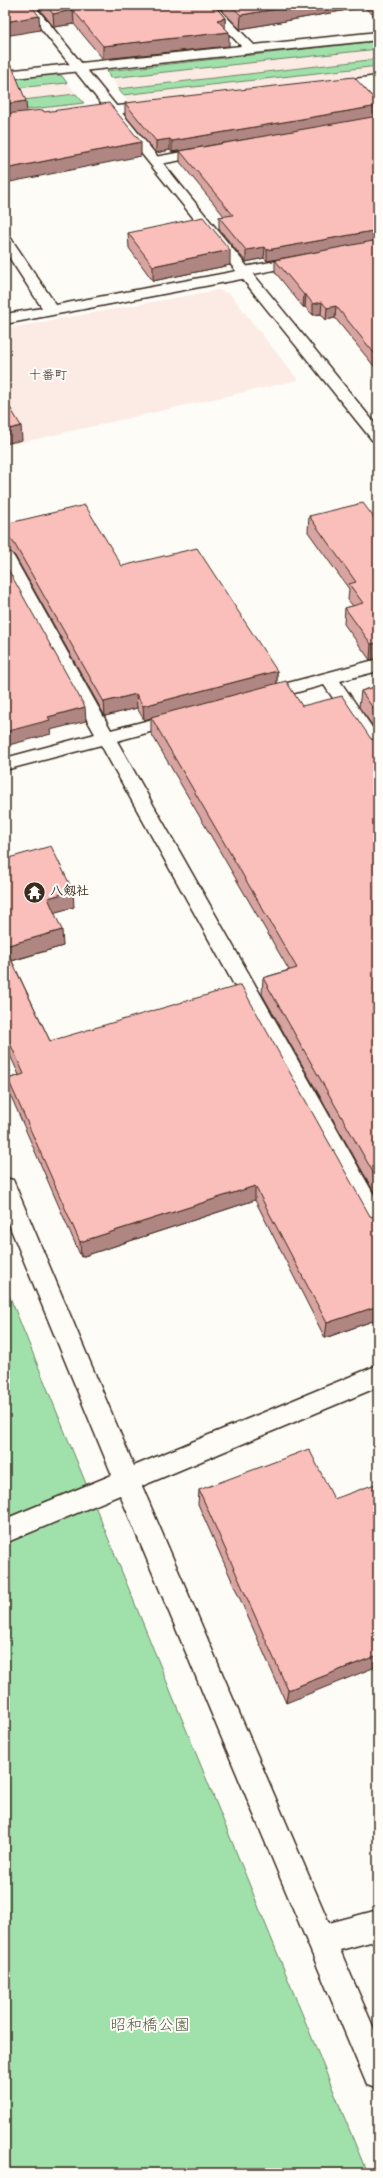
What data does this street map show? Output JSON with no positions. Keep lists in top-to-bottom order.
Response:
{
  "districts": ["十番町"],
  "parks": ["昭和橋公園"],
  "places": {
    "temple": ["八剱社"]
  }
}
